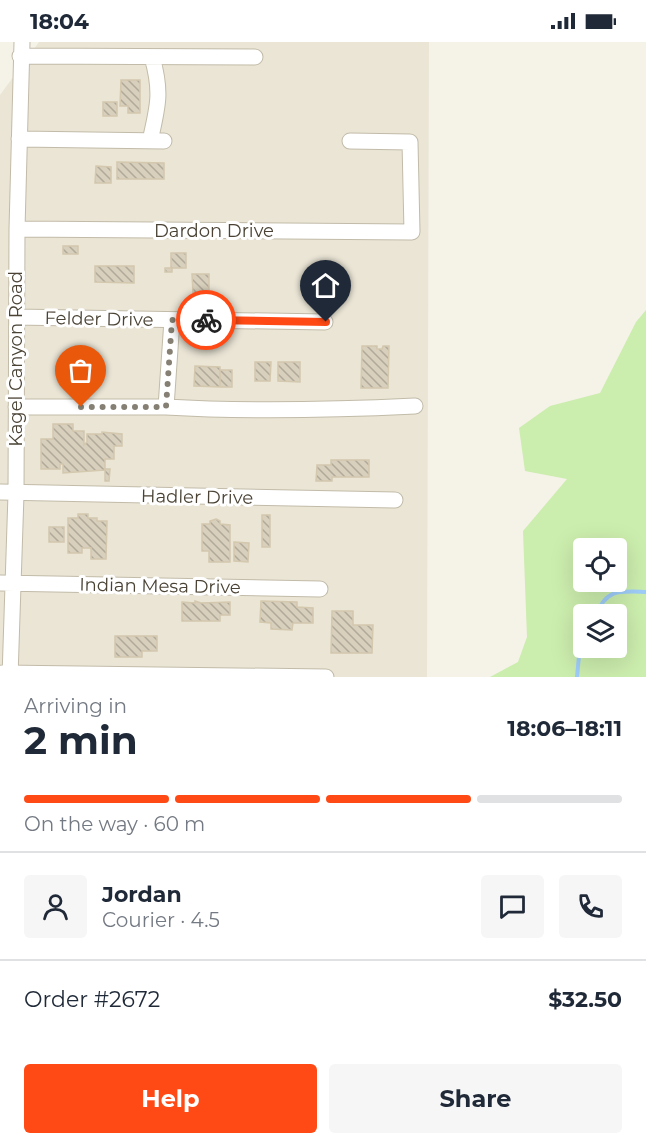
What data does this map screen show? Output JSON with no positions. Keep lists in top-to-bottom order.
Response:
{
  "streets": {
    "street": [
      "Dardon Drive",
      "Felder Drive",
      "Kagel Canyon Road",
      "Hadler Drive",
      "Indian Mesa Drive"
    ]
  },
  "crossings": [
    ["Dardon Drive", "Kagel Canyon Road"],
    ["Felder Drive", "Kagel Canyon Road"],
    ["Kagel Canyon Road", "Hadler Drive"],
    ["Kagel Canyon Road", "Indian Mesa Drive"]
  ],
  "page": {
    "status": "18:04",
    "heading": ["2 min", "Arriving in", "18:06–18:11"],
    "panel": [
      "Jordan",
      "Courier · 4.5",
      "Order #2672",
      "$32.50"
    ],
    "bar": "On the way · 60 m",
    "buttons": ["Help", "Share"]
  }
}
